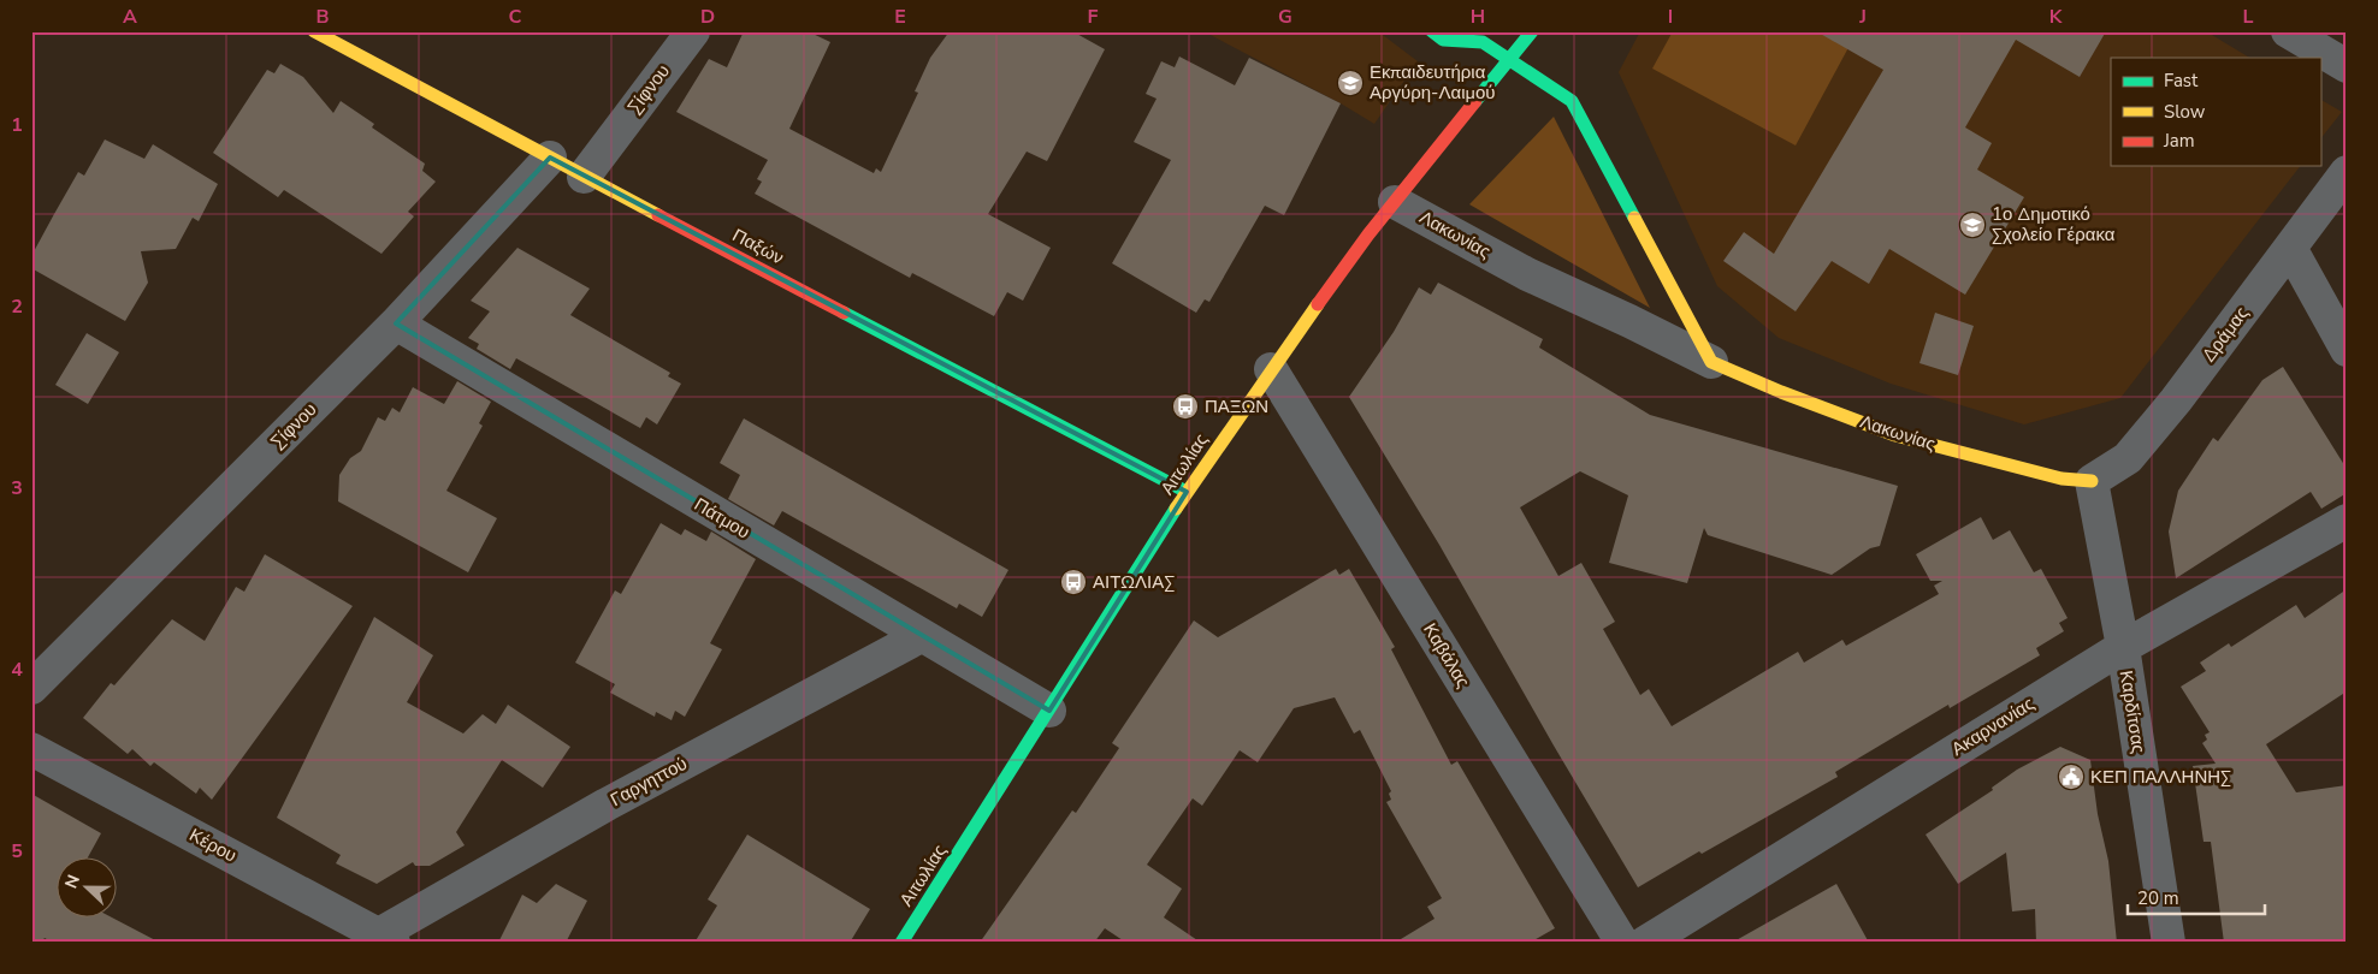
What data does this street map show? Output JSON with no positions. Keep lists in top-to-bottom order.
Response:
{
  "streets": {
    "street": [
      "Σίφνου",
      "Λακωνίας",
      "Παξών",
      "Δράμας",
      "Αιτωλίας",
      "Πάτμου",
      "Καβάλας",
      "Καρδίτσας",
      "Ακαρνανίας",
      "Γαργηττού",
      "Κέρου"
    ]
  },
  "crossings": [
    ["Σίφνου", "Παξών"],
    ["Σίφνου", "Πάτμου"],
    ["Λακωνίας", "Δράμας"],
    ["Λακωνίας", "Αιτωλίας"],
    ["Λακωνίας", "Καρδίτσας"],
    ["Παξών", "Αιτωλίας"],
    ["Δράμας", "Καρδίτσας"],
    ["Αιτωλίας", "Πάτμου"],
    ["Αιτωλίας", "Καβάλας"],
    ["Πάτμου", "Γαργηττού"],
    ["Καρδίτσας", "Ακαρνανίας"],
    ["Γαργηττού", "Κέρου"]
  ],
  "places": {
    "school or university": ["Εκπαιδευτήρια Αργύρη-Λαιμού", "1ο Δημοτικό Σχολείο Γέρακα"],
    "bus stop": ["ΠΑΞΩΝ", "ΑΙΤΩΛΙΑΣ"],
    "public building": ["ΚΕΠ ΠΑΛΛΗΝΗΣ"]
  },
  "legend": ["Fast", "Slow", "Jam"],
  "scale_bar": "20 m",
  "north": "left",
  "grid": {
    "columns": [
      "A",
      "B",
      "C",
      "D",
      "E",
      "F",
      "G",
      "H",
      "I",
      "J",
      "K",
      "L"
    ],
    "rows": [
      "1",
      "2",
      "3",
      "4",
      "5"
    ]
  }
}
